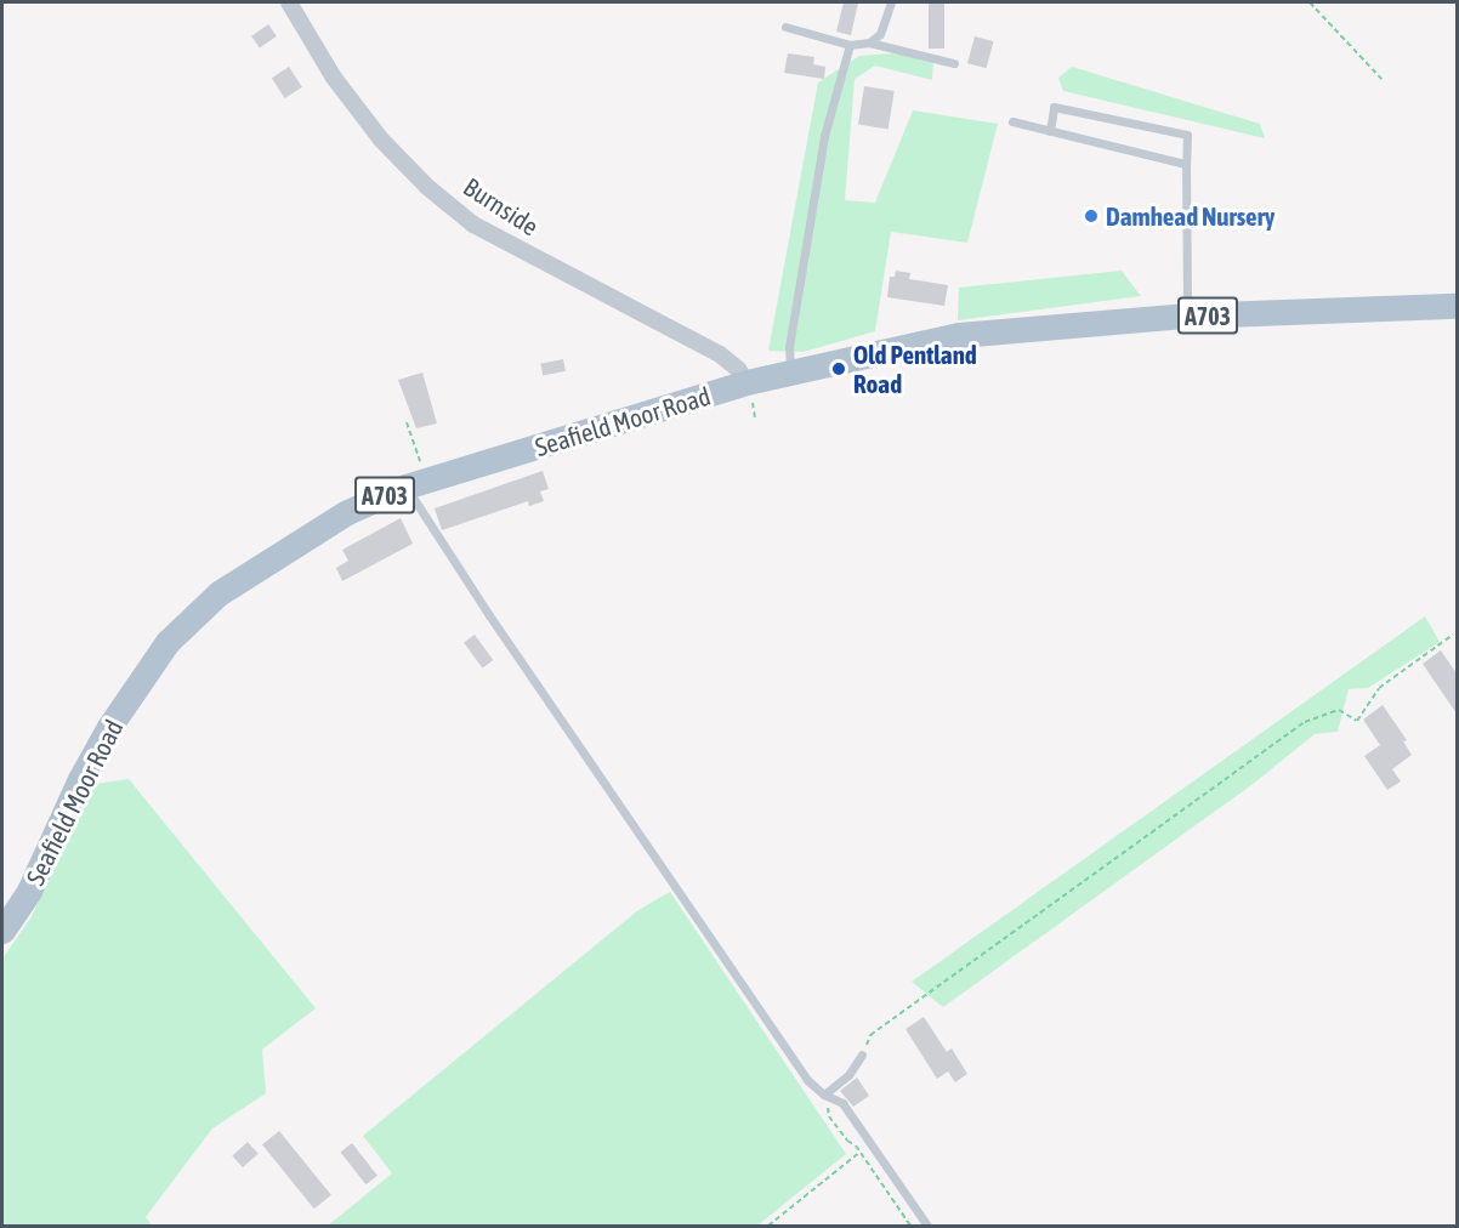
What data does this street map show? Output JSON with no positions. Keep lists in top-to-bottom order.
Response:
{
  "streets": {
    "main road": ["A703", "Seafield Moor Road"],
    "street": ["Burnside"]
  },
  "crossings": [
    ["Burnside", "Seafield Moor Road"]
  ],
  "places": ["Damhead Nursery", "Old Pentland Road"]
}
